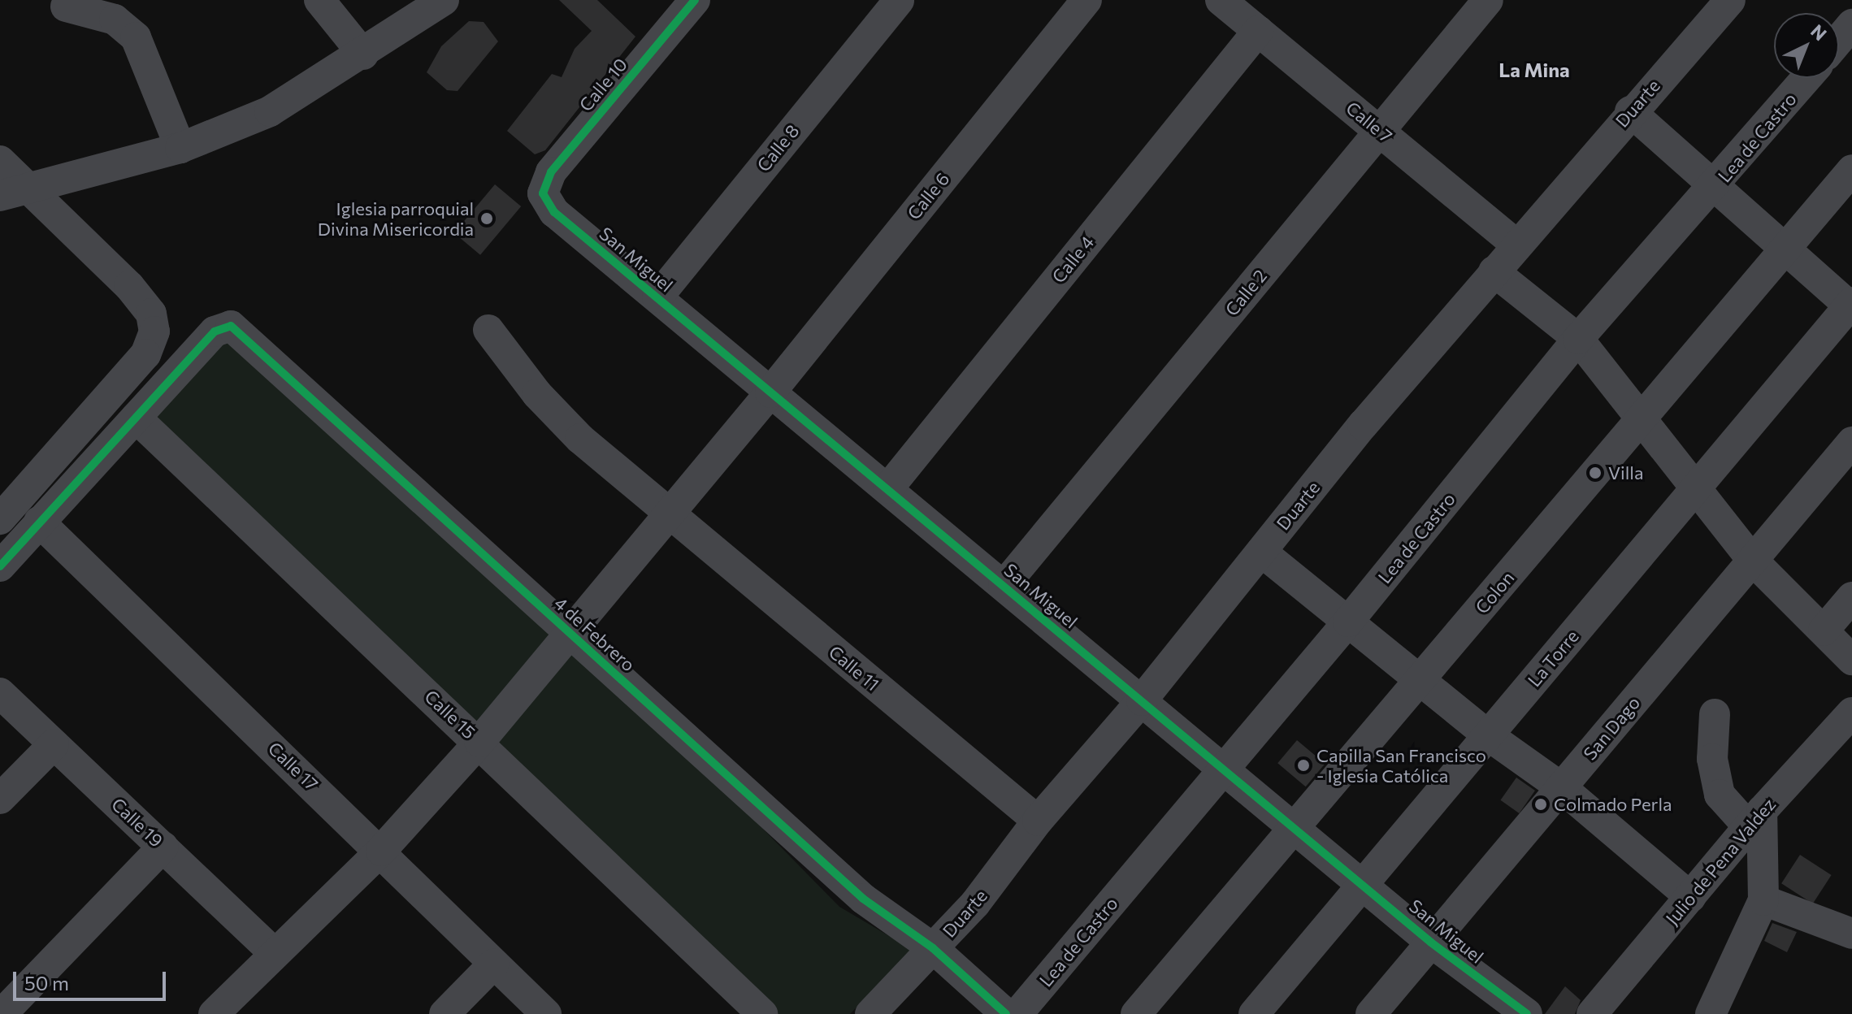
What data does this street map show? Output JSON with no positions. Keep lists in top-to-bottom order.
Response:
{
  "streets": {
    "street": [
      "Calle 10",
      "Duarte",
      "Calle 7",
      "Lea de Castro",
      "Calle 8",
      "Calle 6",
      "San Miguel",
      "Calle 4",
      "Calle 2",
      "Colon",
      "4 de Febrero",
      "La Torre",
      "Calle 11",
      "Calle 15",
      "San Dago",
      "Calle 17",
      "Calle 19",
      "Julio de Pena Valdez"
    ]
  },
  "crossings": [
    ["Calle 10", "San Miguel"],
    ["Duarte", "Calle 7"],
    ["Duarte", "San Miguel"],
    ["Duarte", "4 de Febrero"],
    ["Duarte", "Calle 11"],
    ["Calle 7", "Calle 4"],
    ["Calle 7", "Calle 2"],
    ["Lea de Castro", "San Miguel"],
    ["Calle 8", "San Miguel"],
    ["Calle 6", "San Miguel"],
    ["Calle 6", "4 de Febrero"],
    ["Calle 6", "Calle 11"],
    ["Calle 6", "Calle 15"],
    ["Calle 6", "Calle 17"],
    ["Calle 6", "Calle 19"],
    ["San Miguel", "Calle 4"],
    ["San Miguel", "Calle 2"],
    ["San Miguel", "Colon"],
    ["San Miguel", "La Torre"],
    ["San Miguel", "San Dago"],
    ["4 de Febrero", "Calle 15"]
  ],
  "districts": ["La Mina"],
  "places": [
    "Iglesia parroquial Divina Misericordia",
    "Villa",
    "Capilla San Francisco - Iglesia Católica",
    "Colmado Perla"
  ],
  "scale_bar": "50 m",
  "north": "top right"
}
